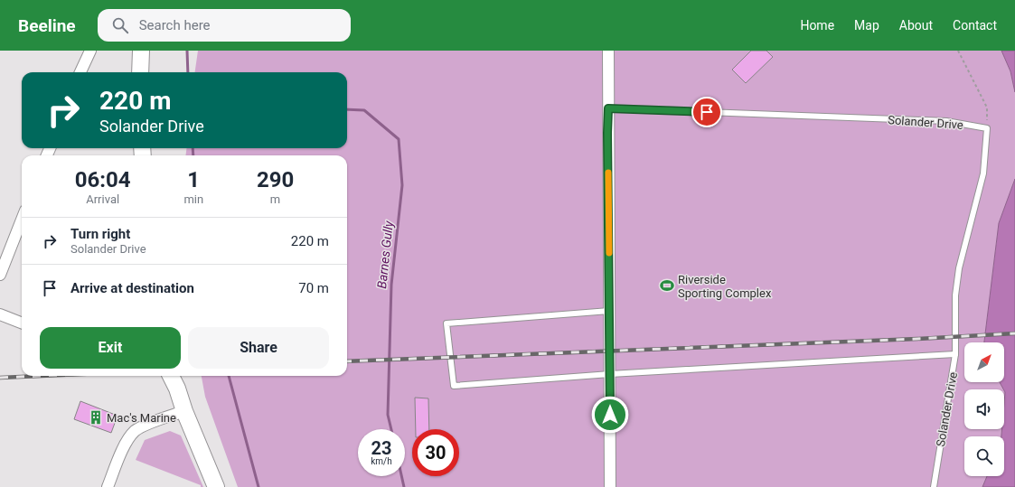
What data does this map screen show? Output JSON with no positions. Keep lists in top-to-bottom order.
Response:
{
  "streets": {
    "lane": ["Solander Drive"]
  },
  "water": ["Barnes Gully"],
  "places": {
    "sports": ["Riverside Sporting Complex"],
    "building": ["Mac's Marine"]
  },
  "north": "top right",
  "page": {
    "header": "Beeline",
    "search": "Search here",
    "nav": [
      "Home",
      "Map",
      "About",
      "Contact"
    ],
    "turn": ["220 m", "Solander Drive"],
    "eta": [
      "06:04",
      "Arrival",
      "1",
      "min",
      "290",
      "m"
    ],
    "list": [
      {
        "name": "Turn right",
        "note": "Solander Drive",
        "value": "220 m"
      },
      {
        "name": "Arrive at destination",
        "value": "70 m"
      }
    ],
    "buttons": ["Exit", "Share"],
    "speed": "23 km/h",
    "limit": "30"
  }
}
